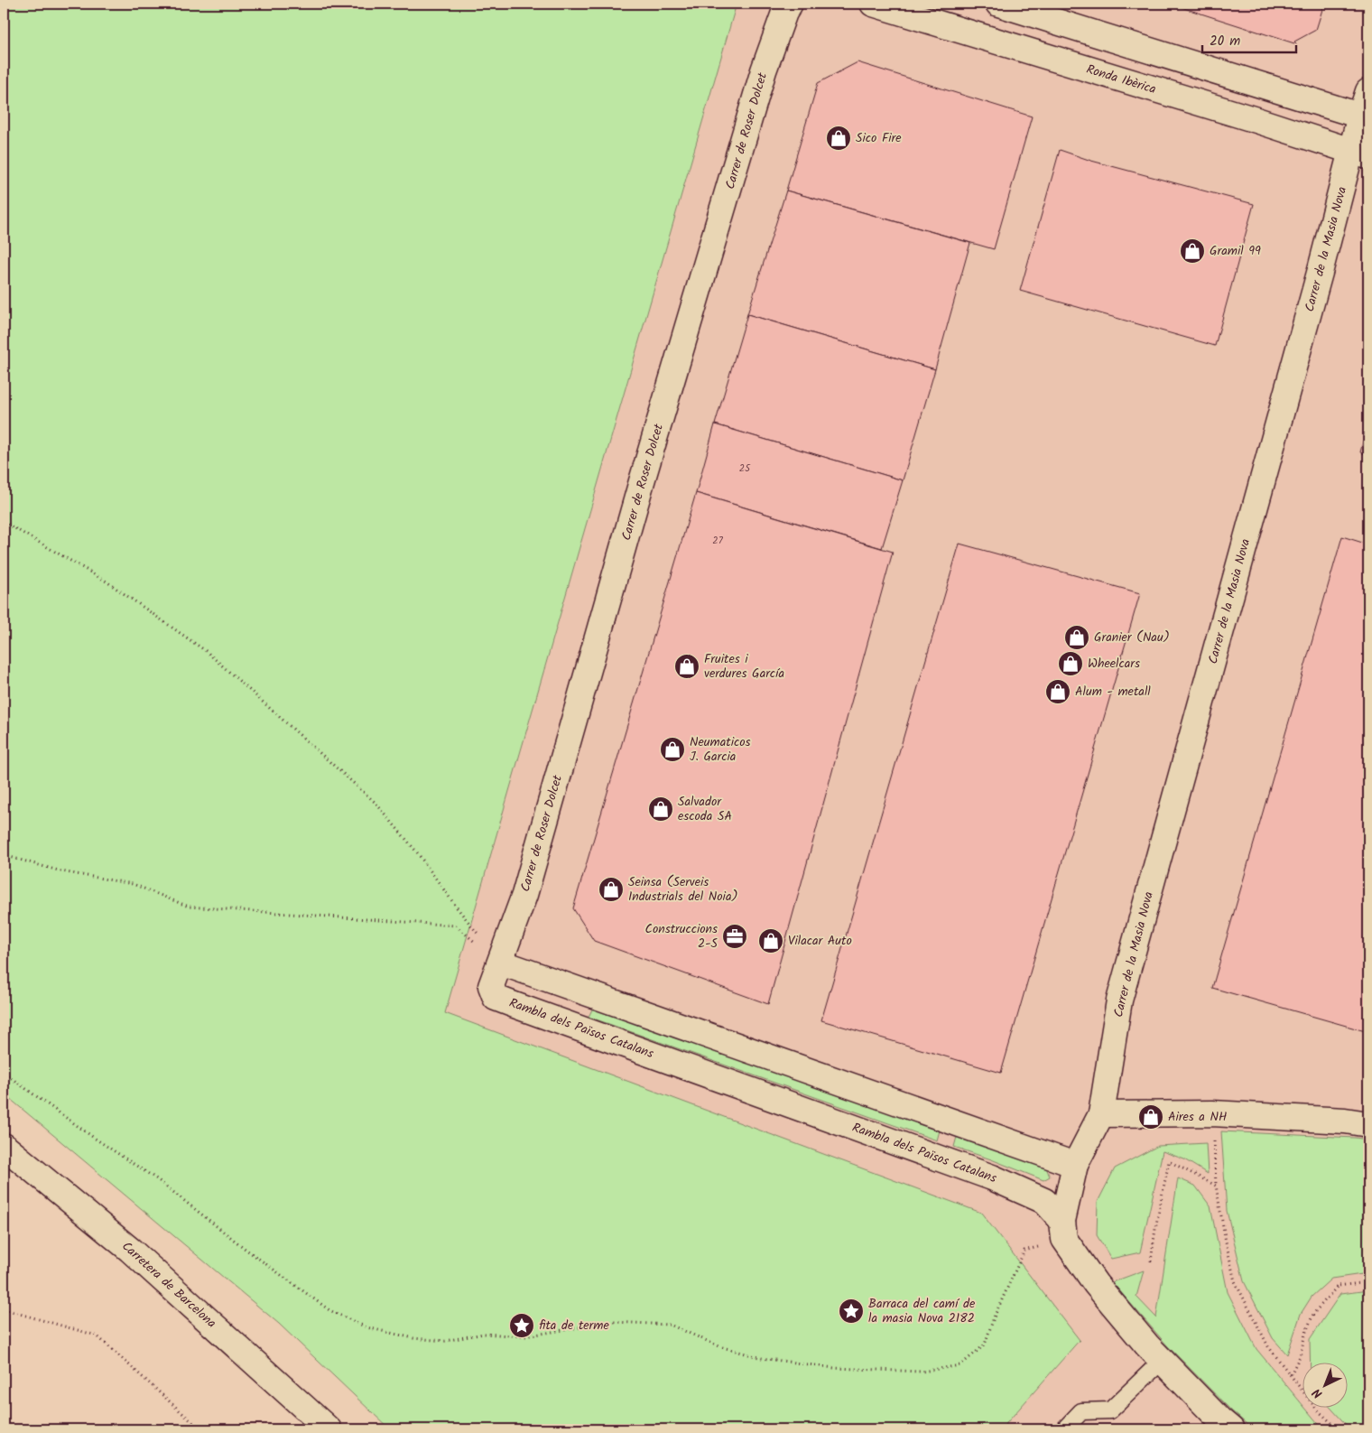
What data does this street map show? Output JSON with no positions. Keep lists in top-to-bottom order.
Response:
{
  "streets": {
    "main road": [
      "Ronda Ibèrica",
      "Carrer de Roser Dolcet",
      "Carrer de la Masia Nova",
      "Rambla dels Països Catalans",
      "Carretera de Barcelona"
    ]
  },
  "crossings": [
    ["Ronda Ibèrica", "Carrer de la Masia Nova"],
    ["Carrer de Roser Dolcet", "Rambla dels Països Catalans"]
  ],
  "places": {
    "shop": [
      "Sico Fire",
      "Gramil 99",
      "Granier (Nau)",
      "Wheelcars",
      "Fruites i verdures García",
      "Alum - metall",
      "Neumaticos J. Garcia",
      "Salvador escoda SA",
      "Seinsa (Serveis Industrials del Noia)",
      "Vilacar Auto",
      "Aires a NH"
    ],
    "office": ["Construccions 2-S"],
    "place": ["Barraca del camí de la masia Nova 2182", "fita de terme"]
  },
  "house_numbers": ["25", "27"],
  "scale_bar": "20 m",
  "north": "bottom left"
}
